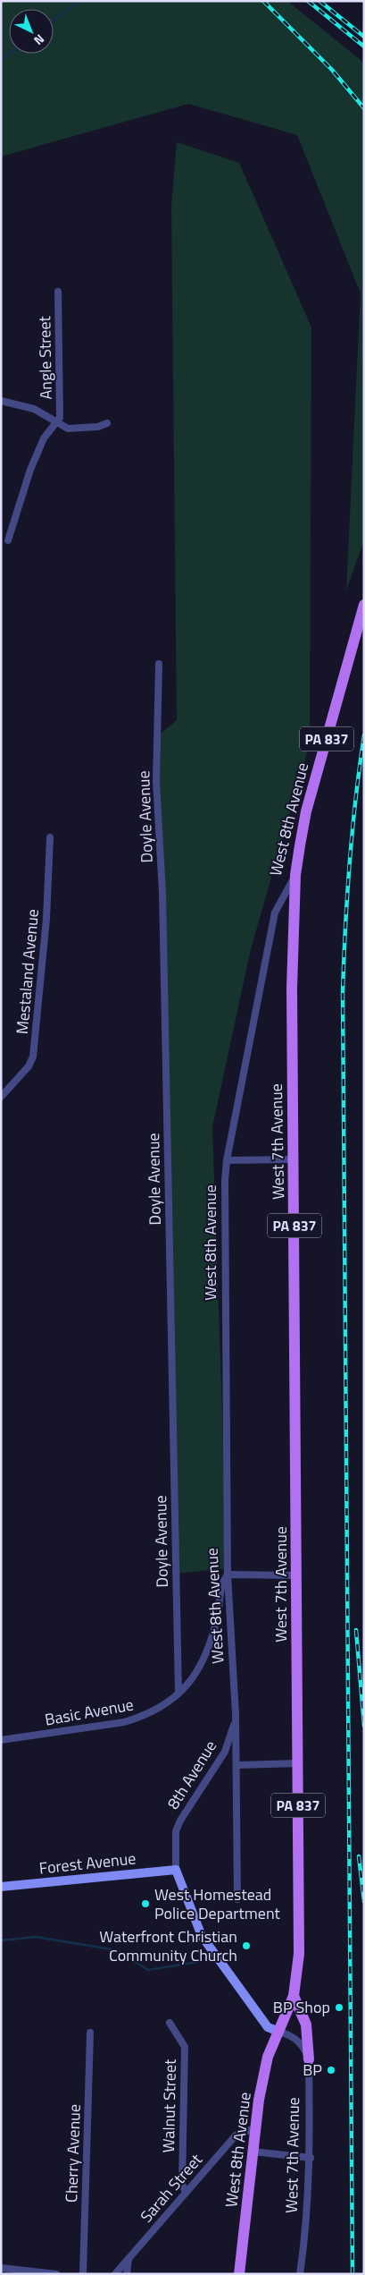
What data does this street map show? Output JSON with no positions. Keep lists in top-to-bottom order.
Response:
{
  "streets": {
    "main road": ["PA 837", "West 8th Avenue", "West 7th Avenue"],
    "street": [
      "Angle Street",
      "Doyle Avenue",
      "Mestaland Avenue",
      "Basic Avenue",
      "8th Avenue",
      "Forest Avenue",
      "Walnut Street",
      "Cherry Avenue",
      "Sarah Street"
    ]
  },
  "crossings": [
    ["Doyle Avenue", "Basic Avenue"],
    ["West 8th Avenue", "West 7th Avenue"],
    ["West 8th Avenue", "Basic Avenue"],
    ["West 8th Avenue", "8th Avenue"],
    ["West 8th Avenue", "Sarah Street"],
    ["West 7th Avenue", "8th Avenue"],
    ["8th Avenue", "Forest Avenue"],
    ["Walnut Street", "Sarah Street"]
  ],
  "places": [
    "West Homestead Police Department",
    "Waterfront Christian Community Church",
    "BP Shop",
    "BP"
  ],
  "north": "bottom right"
}
